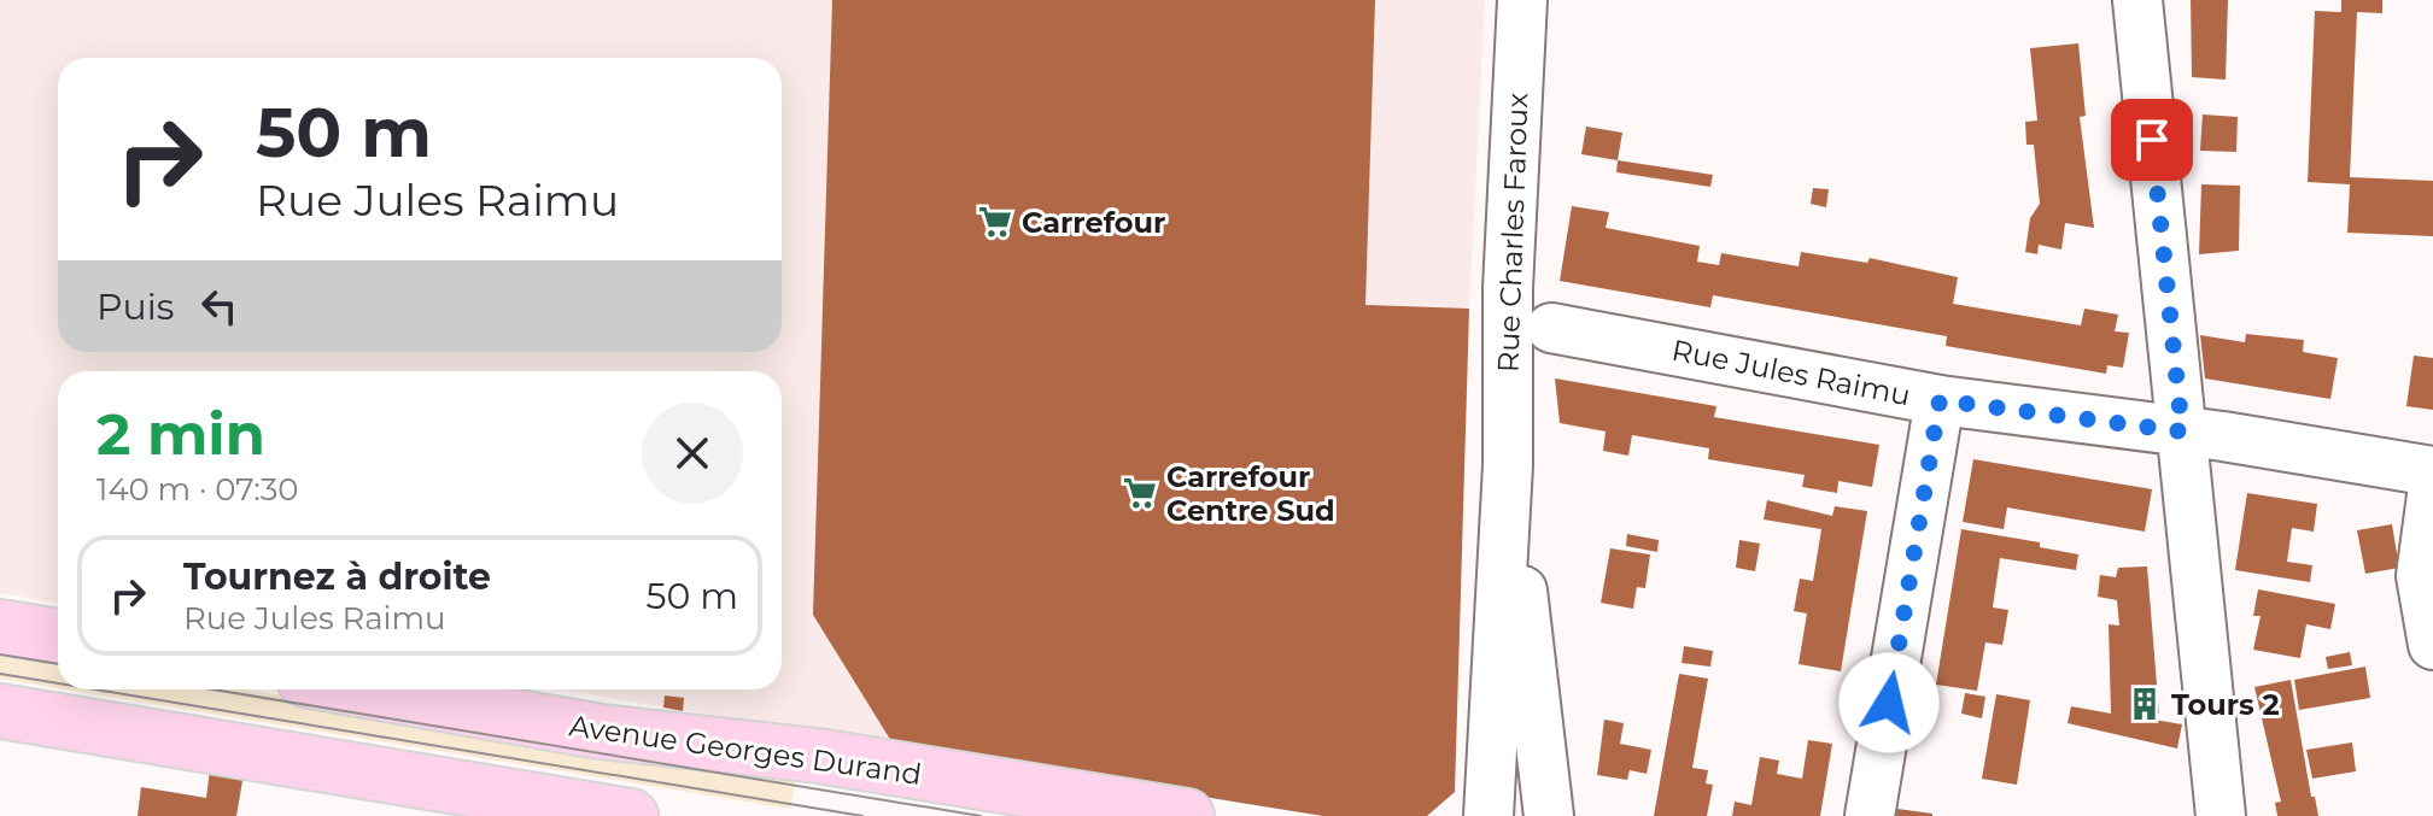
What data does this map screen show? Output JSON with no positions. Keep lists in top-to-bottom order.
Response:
{
  "streets": {
    "main road": ["Avenue Georges Durand"],
    "street": ["Rue Charles Faroux", "Rue Jules Raimu"]
  },
  "places": {
    "supermarket": ["Carrefour", "Carrefour Centre Sud"],
    "building": ["Tours 2"]
  },
  "page": {
    "turn": ["50 m", "Rue Jules Raimu"],
    "then": "Puis",
    "heading": ["2 min", "140 m · 07:30"],
    "list": [
      {
        "name": "Tournez à droite",
        "note": "Rue Jules Raimu",
        "value": "50 m"
      }
    ]
  }
}
